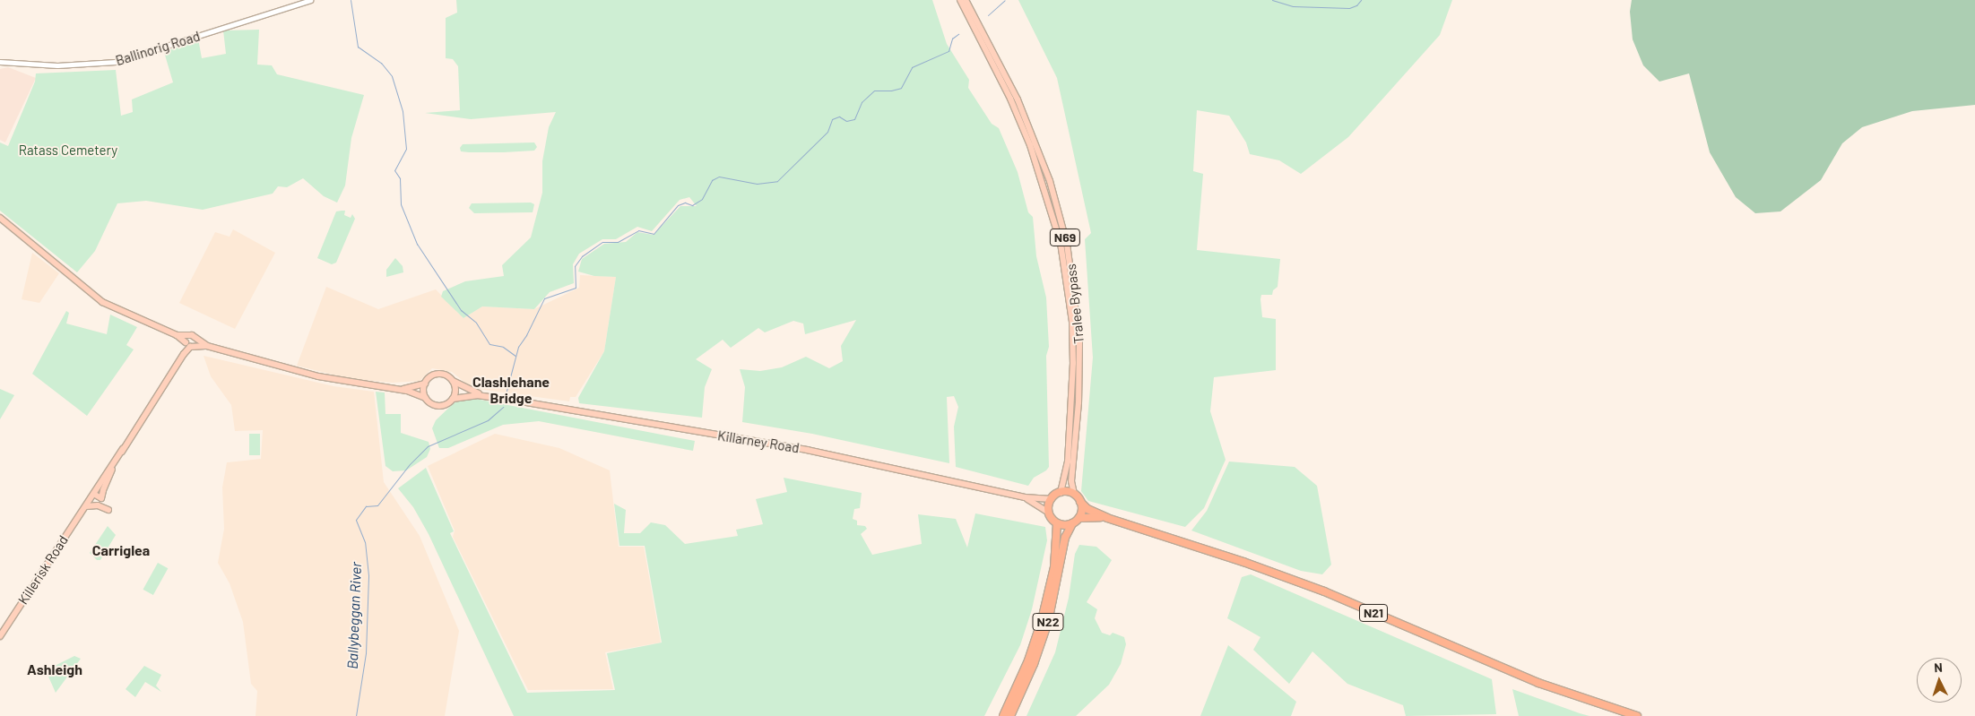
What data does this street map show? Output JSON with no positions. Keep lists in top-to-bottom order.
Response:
{
  "streets": {
    "highway": ["N21", "N22"],
    "main road": [
      "N69",
      "Tralee Bypass",
      "Killarney Road",
      "Killerisk Road"
    ],
    "street": ["Ballinorig Road"]
  },
  "crossings": [
    ["Tralee Bypass", "Killarney Road"],
    ["Tralee Bypass", "N21"],
    ["Tralee Bypass", "N22"],
    ["Killarney Road", "N21"],
    ["Killarney Road", "N22"],
    ["N21", "N22"]
  ],
  "districts": ["Clashlehane Bridge", "Carriglea", "Ashleigh"],
  "water": ["Ballybeggan River"],
  "parks": ["Ratass Cemetery"],
  "north": "top"
}
